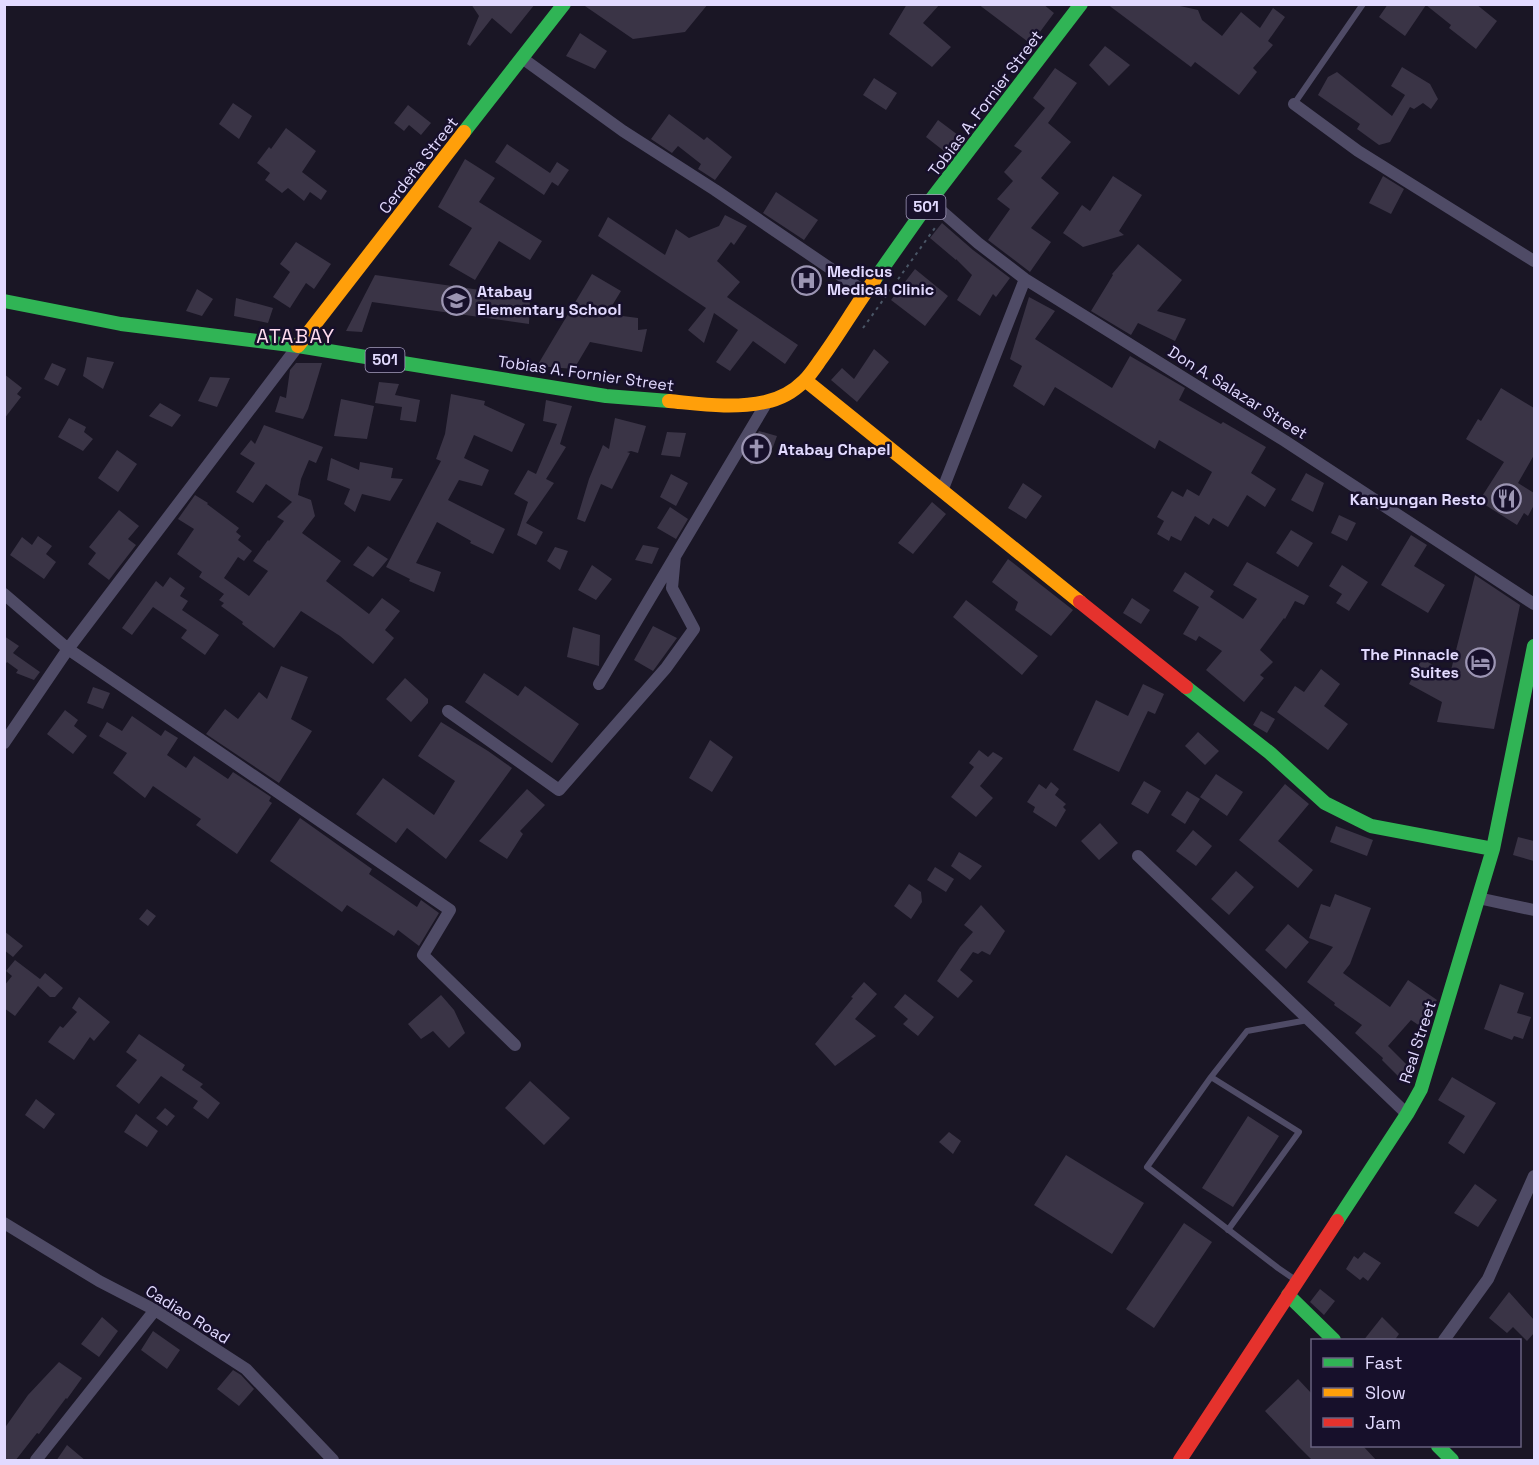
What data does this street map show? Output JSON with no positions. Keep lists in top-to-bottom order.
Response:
{
  "streets": {
    "main road": [
      "Tobias A. Fornier Street",
      "Cerdeña Street",
      "501",
      "Real Street"
    ],
    "street": ["Don A. Salazar Street", "Cadiao Road"]
  },
  "crossings": [
    ["Tobias A. Fornier Street", "Cerdeña Street"],
    ["Tobias A. Fornier Street", "Don A. Salazar Street"]
  ],
  "districts": ["ATABAY"],
  "places": {
    "hospital": ["Medicus Medical Clinic"],
    "school or university": ["Atabay Elementary School"],
    "church": ["Atabay Chapel"],
    "restaurant": ["Kanyungan Resto"],
    "hotel": ["The Pinnacle Suites"]
  },
  "legend": ["Fast", "Slow", "Jam"]
}
